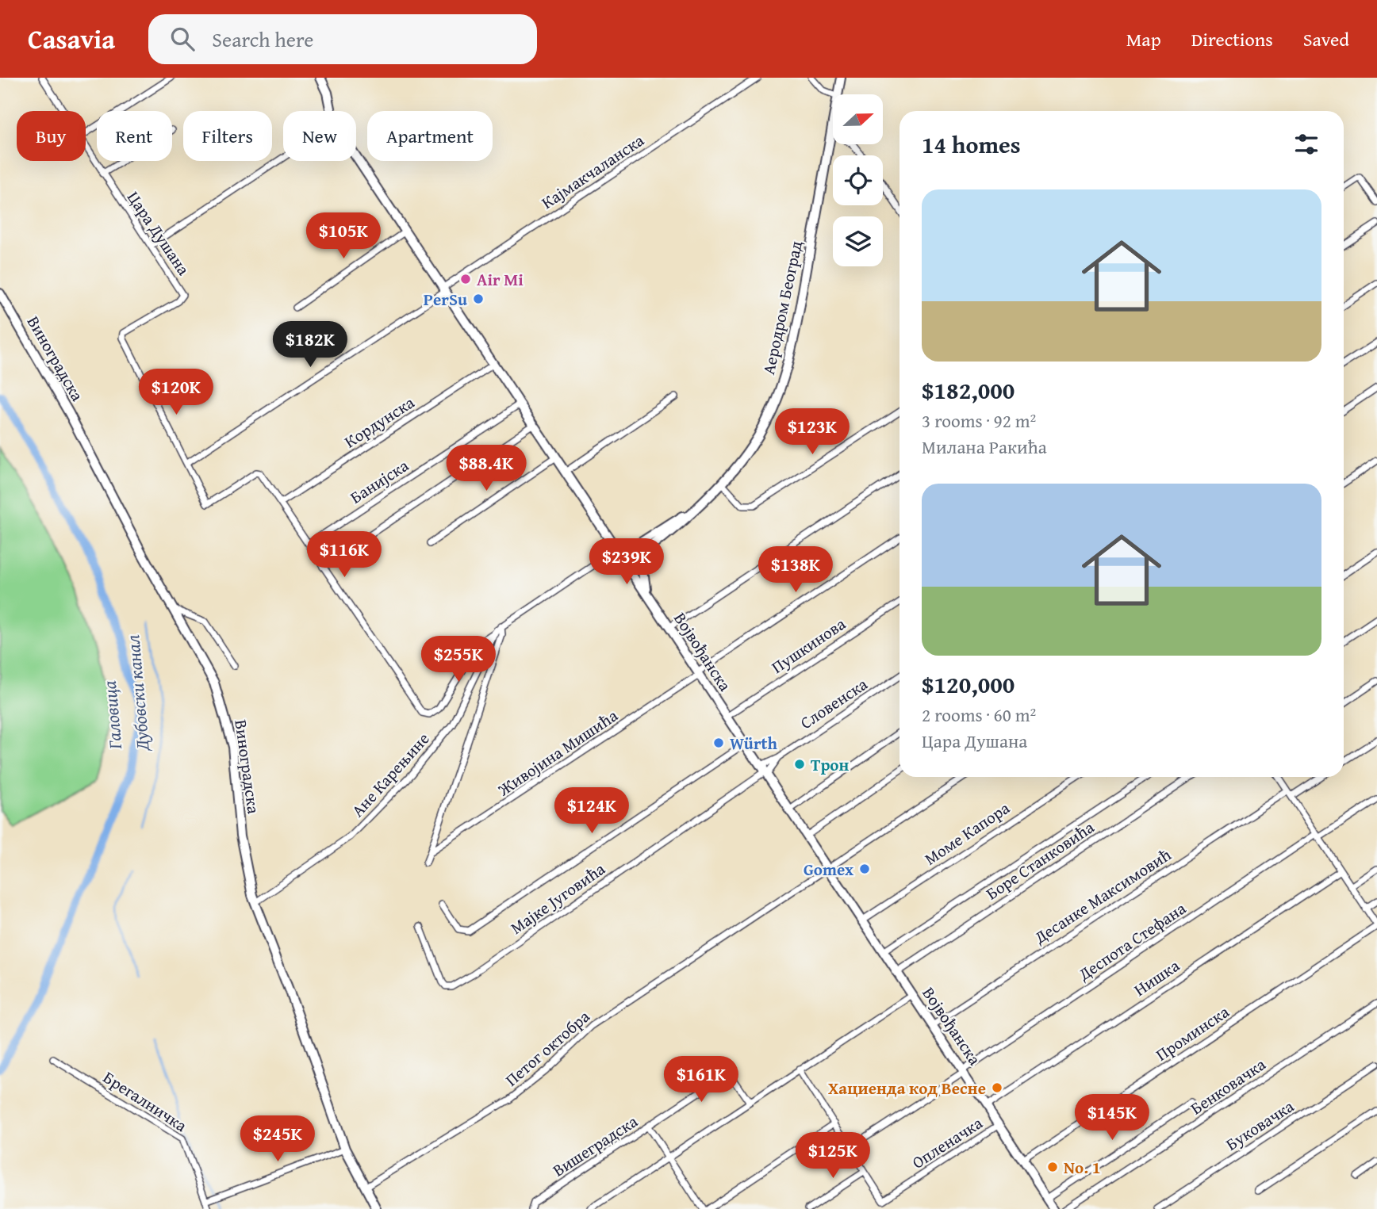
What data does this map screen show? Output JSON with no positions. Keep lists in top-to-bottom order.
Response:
{
  "streets": {
    "street": [
      "Кајмакчаланска",
      "Цара Душана",
      "Аеродром Београд",
      "Виноградска",
      "Кордунска",
      "Банијска",
      "Пушкинова",
      "Војвођанска",
      "Словенска",
      "Живојина Мишића",
      "Ане Карењине",
      "Моме Капора",
      "Боре Станковића",
      "Десанке Максимовић",
      "Мајке Југовића",
      "Деспота Стефана",
      "Нишка",
      "Проминска",
      "Петог октобра",
      "Бенковачка",
      "Брегалничка",
      "Буковачка",
      "Опленачка",
      "Вишеградска"
    ]
  },
  "crossings": [
    ["Кајмакчаланска", "Цара Душана"],
    ["Кајмакчаланска", "Војвођанска"],
    ["Цара Душана", "Кордунска"],
    ["Цара Душана", "Банијска"],
    ["Цара Душана", "Ане Карењине"],
    ["Аеродром Београд", "Војвођанска"],
    ["Аеродром Београд", "Ане Карењине"],
    ["Виноградска", "Ане Карењине"],
    ["Виноградска", "Петог октобра"],
    ["Кордунска", "Војвођанска"],
    ["Банијска", "Војвођанска"],
    ["Пушкинова", "Војвођанска"],
    ["Војвођанска", "Словенска"],
    ["Војвођанска", "Живојина Мишића"],
    ["Војвођанска", "Ане Карењине"],
    ["Војвођанска", "Моме Капора"],
    ["Војвођанска", "Боре Станковића"],
    ["Војвођанска", "Десанке Максимовић"],
    ["Војвођанска", "Мајке Југовића"],
    ["Војвођанска", "Деспота Стефана"],
    ["Војвођанска", "Нишка"],
    ["Војвођанска", "Проминска"],
    ["Војвођанска", "Петог октобра"],
    ["Војвођанска", "Опленачка"],
    ["Словенска", "Мајке Југовића"],
    ["Деспота Стефана", "Опленачка"]
  ],
  "water": ["Дубовски канал", "Галовица"],
  "places": [
    "Air Mi",
    "PerSu",
    "Würth",
    "Трон",
    "Gomex",
    "Хациенда код Весне",
    "No. 1"
  ],
  "north": "right",
  "page": {
    "header": "Casavia",
    "search": "Search here",
    "nav": ["Map", "Directions", "Saved"],
    "chip": [
      "Buy",
      "Rent",
      "Filters",
      "New",
      "Apartment"
    ],
    "heading": "14 homes",
    "list": [
      {
        "name": "$182,000",
        "note": "3 rooms · 92 m² · Милана Ракића"
      },
      {
        "name": "$120,000",
        "note": "2 rooms · 60 m² · Цара Душана"
      }
    ],
    "price": [
      "$105K",
      "$182K",
      "$120K",
      "$123K",
      "$88.4K",
      "$116K",
      "$239K",
      "$138K",
      "$255K",
      "$124K",
      "$161K",
      "$145K",
      "$245K",
      "$125K"
    ]
  }
}
